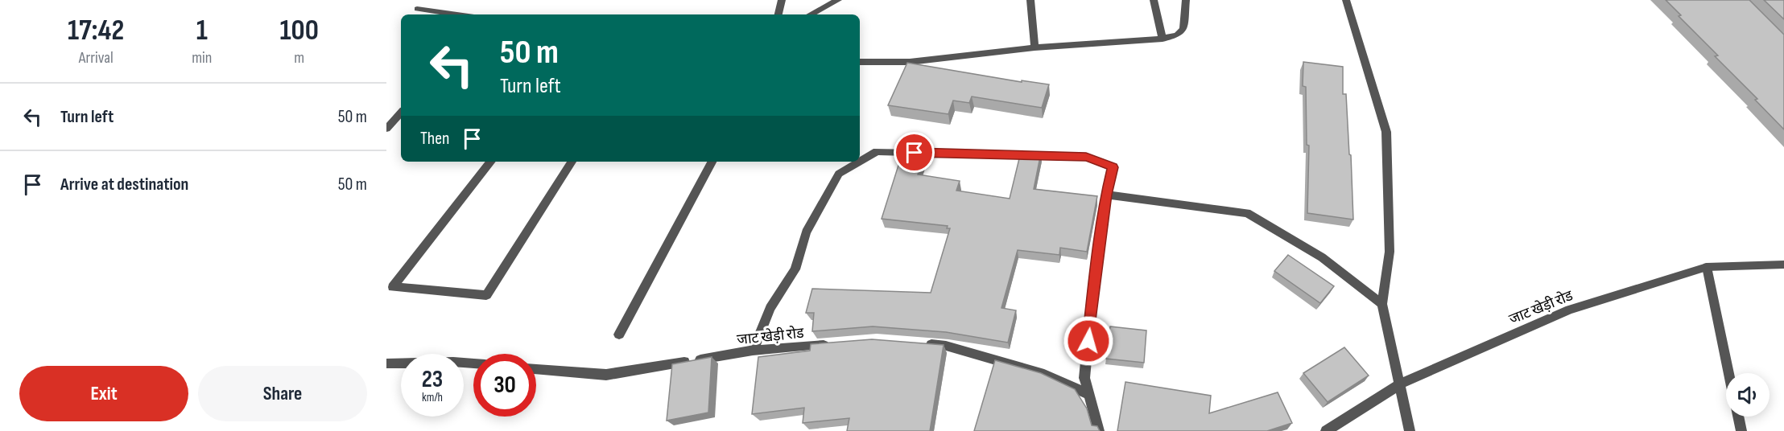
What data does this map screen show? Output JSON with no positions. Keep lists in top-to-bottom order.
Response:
{
  "streets": {
    "street": ["जाट खेड़ी रोड"]
  },
  "page": {
    "eta": [
      "17:42",
      "Arrival",
      "1",
      "min",
      "100",
      "m"
    ],
    "turn": ["50 m", "Turn left"],
    "list": [
      {
        "name": "Turn left",
        "value": "50 m"
      },
      {
        "name": "Arrive at destination",
        "value": "50 m"
      }
    ],
    "then": "Then",
    "speed": "23 km/h",
    "limit": "30",
    "buttons": ["Exit", "Share"]
  }
}
